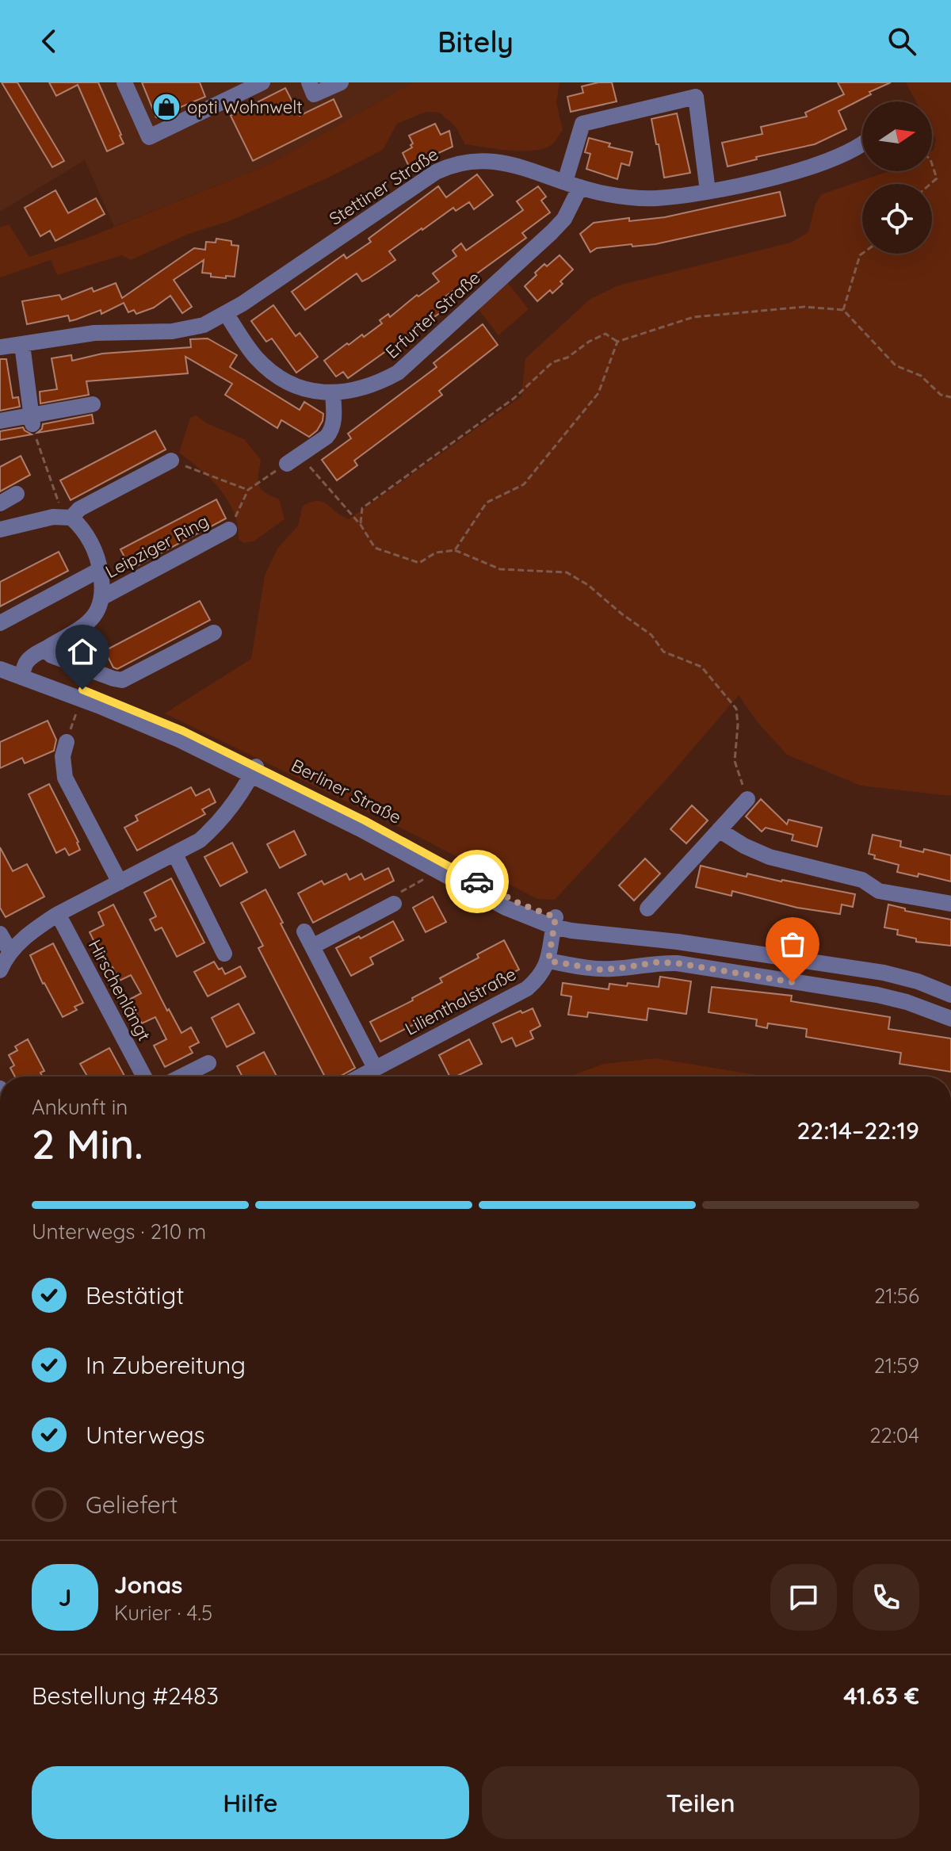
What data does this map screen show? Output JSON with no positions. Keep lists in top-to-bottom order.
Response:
{
  "streets": {
    "street": [
      "Stettiner Straße",
      "Erfurter Straße",
      "Leipziger Ring",
      "Berliner Straße",
      "Hirschenlängt",
      "Lilienthalstraße"
    ]
  },
  "crossings": [
    ["Stettiner Straße", "Erfurter Straße"],
    ["Leipziger Ring", "Berliner Straße"],
    ["Berliner Straße", "Lilienthalstraße"]
  ],
  "places": {
    "shop": ["opti Wohnwelt"]
  },
  "north": "right",
  "page": {
    "header": "Bitely",
    "heading": ["2 Min.", "Ankunft in", "22:14–22:19"],
    "panel": [
      "Jonas",
      "Kurier · 4.5",
      "Bestellung #2483",
      "41.63 €"
    ],
    "bar": "Unterwegs · 210 m",
    "list": [
      ["Bestätigt", "21:56"],
      ["In Zubereitung", "21:59"],
      ["Unterwegs", "22:04"],
      "Geliefert"
    ],
    "round": "J",
    "buttons": ["Hilfe", "Teilen"]
  }
}
